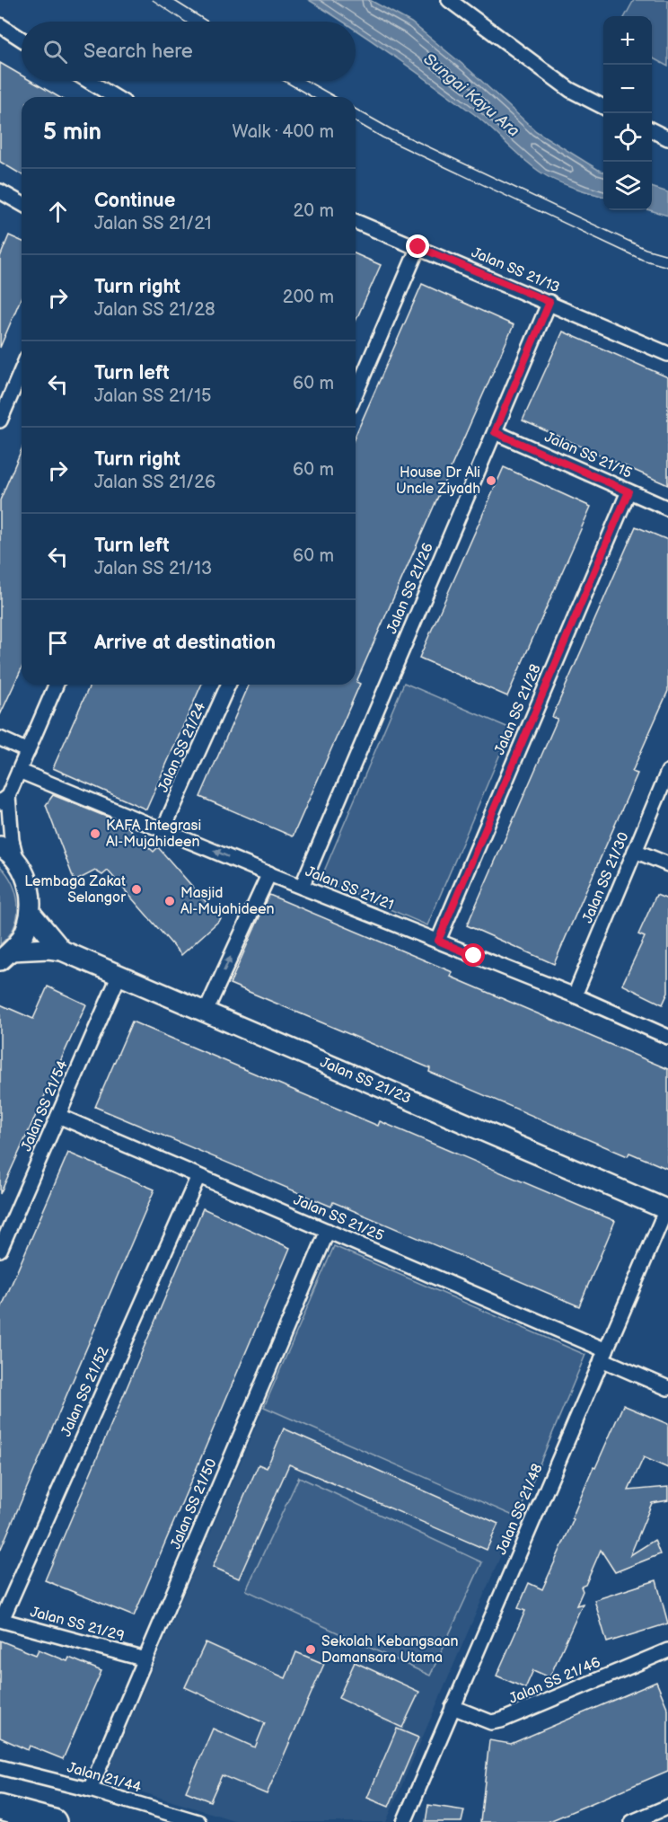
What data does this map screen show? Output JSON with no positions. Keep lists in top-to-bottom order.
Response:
{
  "streets": {
    "street": [
      "Jalan SS 21/13",
      "Jalan SS 21/15",
      "Jalan SS 21/26",
      "Jalan SS 21/28",
      "Jalan SS 21/24",
      "Jalan SS 21/30",
      "Jalan SS 21/21",
      "Jalan SS 21/23",
      "Jalan SS 21/54",
      "Jalan SS 21/25",
      "Jalan SS 21/52",
      "Jalan SS 21/50",
      "Jalan SS 21/48",
      "Jalan SS 21/29",
      "Jalan SS 21/46",
      "Jalan 21/44"
    ]
  },
  "crossings": [
    ["Jalan SS 21/13", "Jalan SS 21/26"],
    ["Jalan SS 21/15", "Jalan SS 21/26"],
    ["Jalan SS 21/15", "Jalan SS 21/28"],
    ["Jalan SS 21/26", "Jalan SS 21/21"],
    ["Jalan SS 21/28", "Jalan SS 21/21"],
    ["Jalan SS 21/24", "Jalan SS 21/21"],
    ["Jalan SS 21/30", "Jalan SS 21/21"],
    ["Jalan SS 21/23", "Jalan SS 21/54"],
    ["Jalan SS 21/23", "Jalan SS 21/48"],
    ["Jalan SS 21/54", "Jalan SS 21/25"],
    ["Jalan SS 21/25", "Jalan SS 21/52"],
    ["Jalan SS 21/25", "Jalan SS 21/50"],
    ["Jalan SS 21/25", "Jalan SS 21/48"],
    ["Jalan SS 21/52", "Jalan SS 21/29"],
    ["Jalan SS 21/50", "Jalan SS 21/29"],
    ["Jalan SS 21/50", "Jalan 21/44"],
    ["Jalan SS 21/48", "Jalan SS 21/46"]
  ],
  "water": ["Sungai Kayu Ara"],
  "places": [
    "House Dr Ali Uncle Ziyadh",
    "KAFA Integrasi Al-Mujahideen",
    "Lembaga Zakat Selangor",
    "Masjid Al-Mujahideen",
    "Sekolah Kebangsaan Damansara Utama"
  ],
  "page": {
    "map_buttons": ["+", "−"],
    "search": "Search here",
    "heading": ["5 min", "Walk · 400 m"],
    "list": [
      ["Continue", "Jalan SS 21/21", "20 m"],
      ["Turn right", "Jalan SS 21/28", "200 m"],
      ["Turn left", "Jalan SS 21/15", "60 m"],
      ["Turn right", "Jalan SS 21/26", "60 m"],
      ["Turn left", "Jalan SS 21/13", "60 m"],
      "Arrive at destination"
    ]
  }
}
